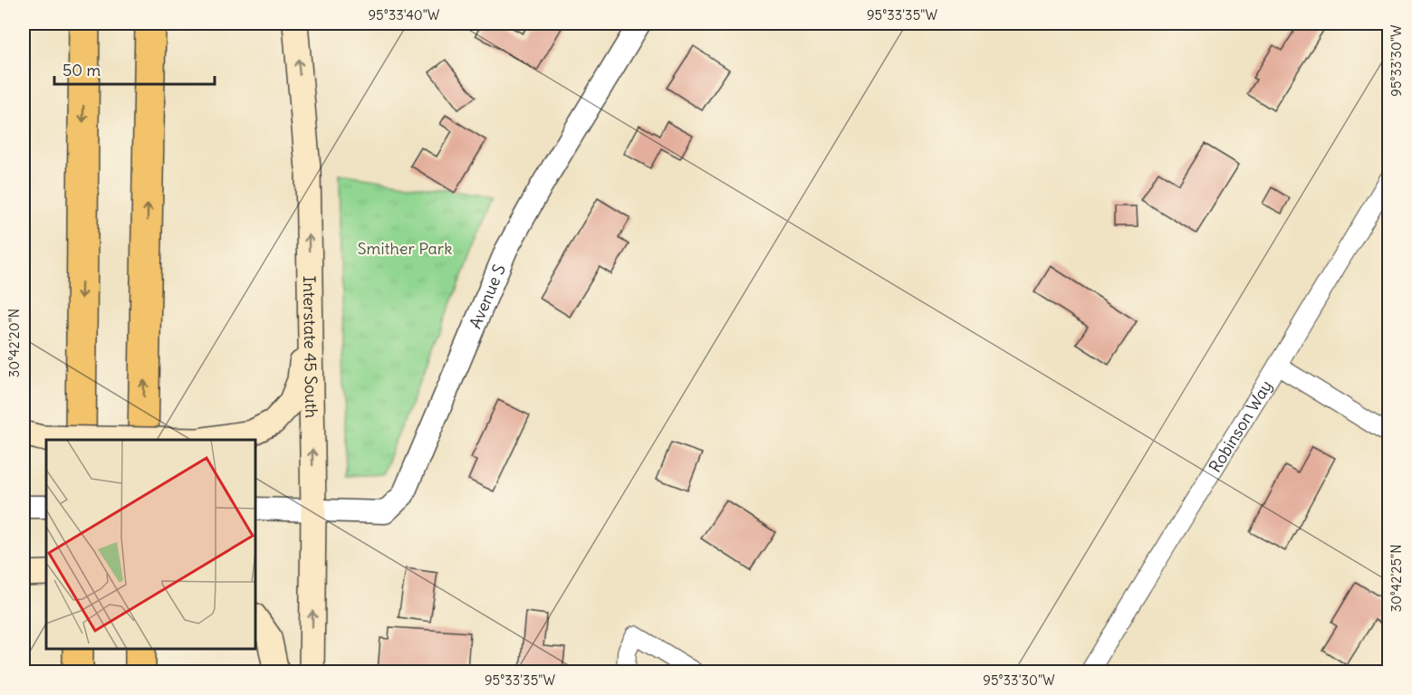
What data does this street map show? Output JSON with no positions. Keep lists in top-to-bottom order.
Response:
{
  "streets": {
    "main road": ["Interstate 45 South"],
    "street": ["Avenue S", "Robinson Way"]
  },
  "crossings": [
    ["Avenue S", "Interstate 45 South"]
  ],
  "one_way": ["Interstate 45 South"],
  "parks": ["Smither Park"],
  "scale_bar": "50 m",
  "coordinates": [
    "95°33'40\"W",
    "95°33'35\"W",
    "95°33'30\"W",
    "30°42'20\"N",
    "30°42'25\"N"
  ]
}
